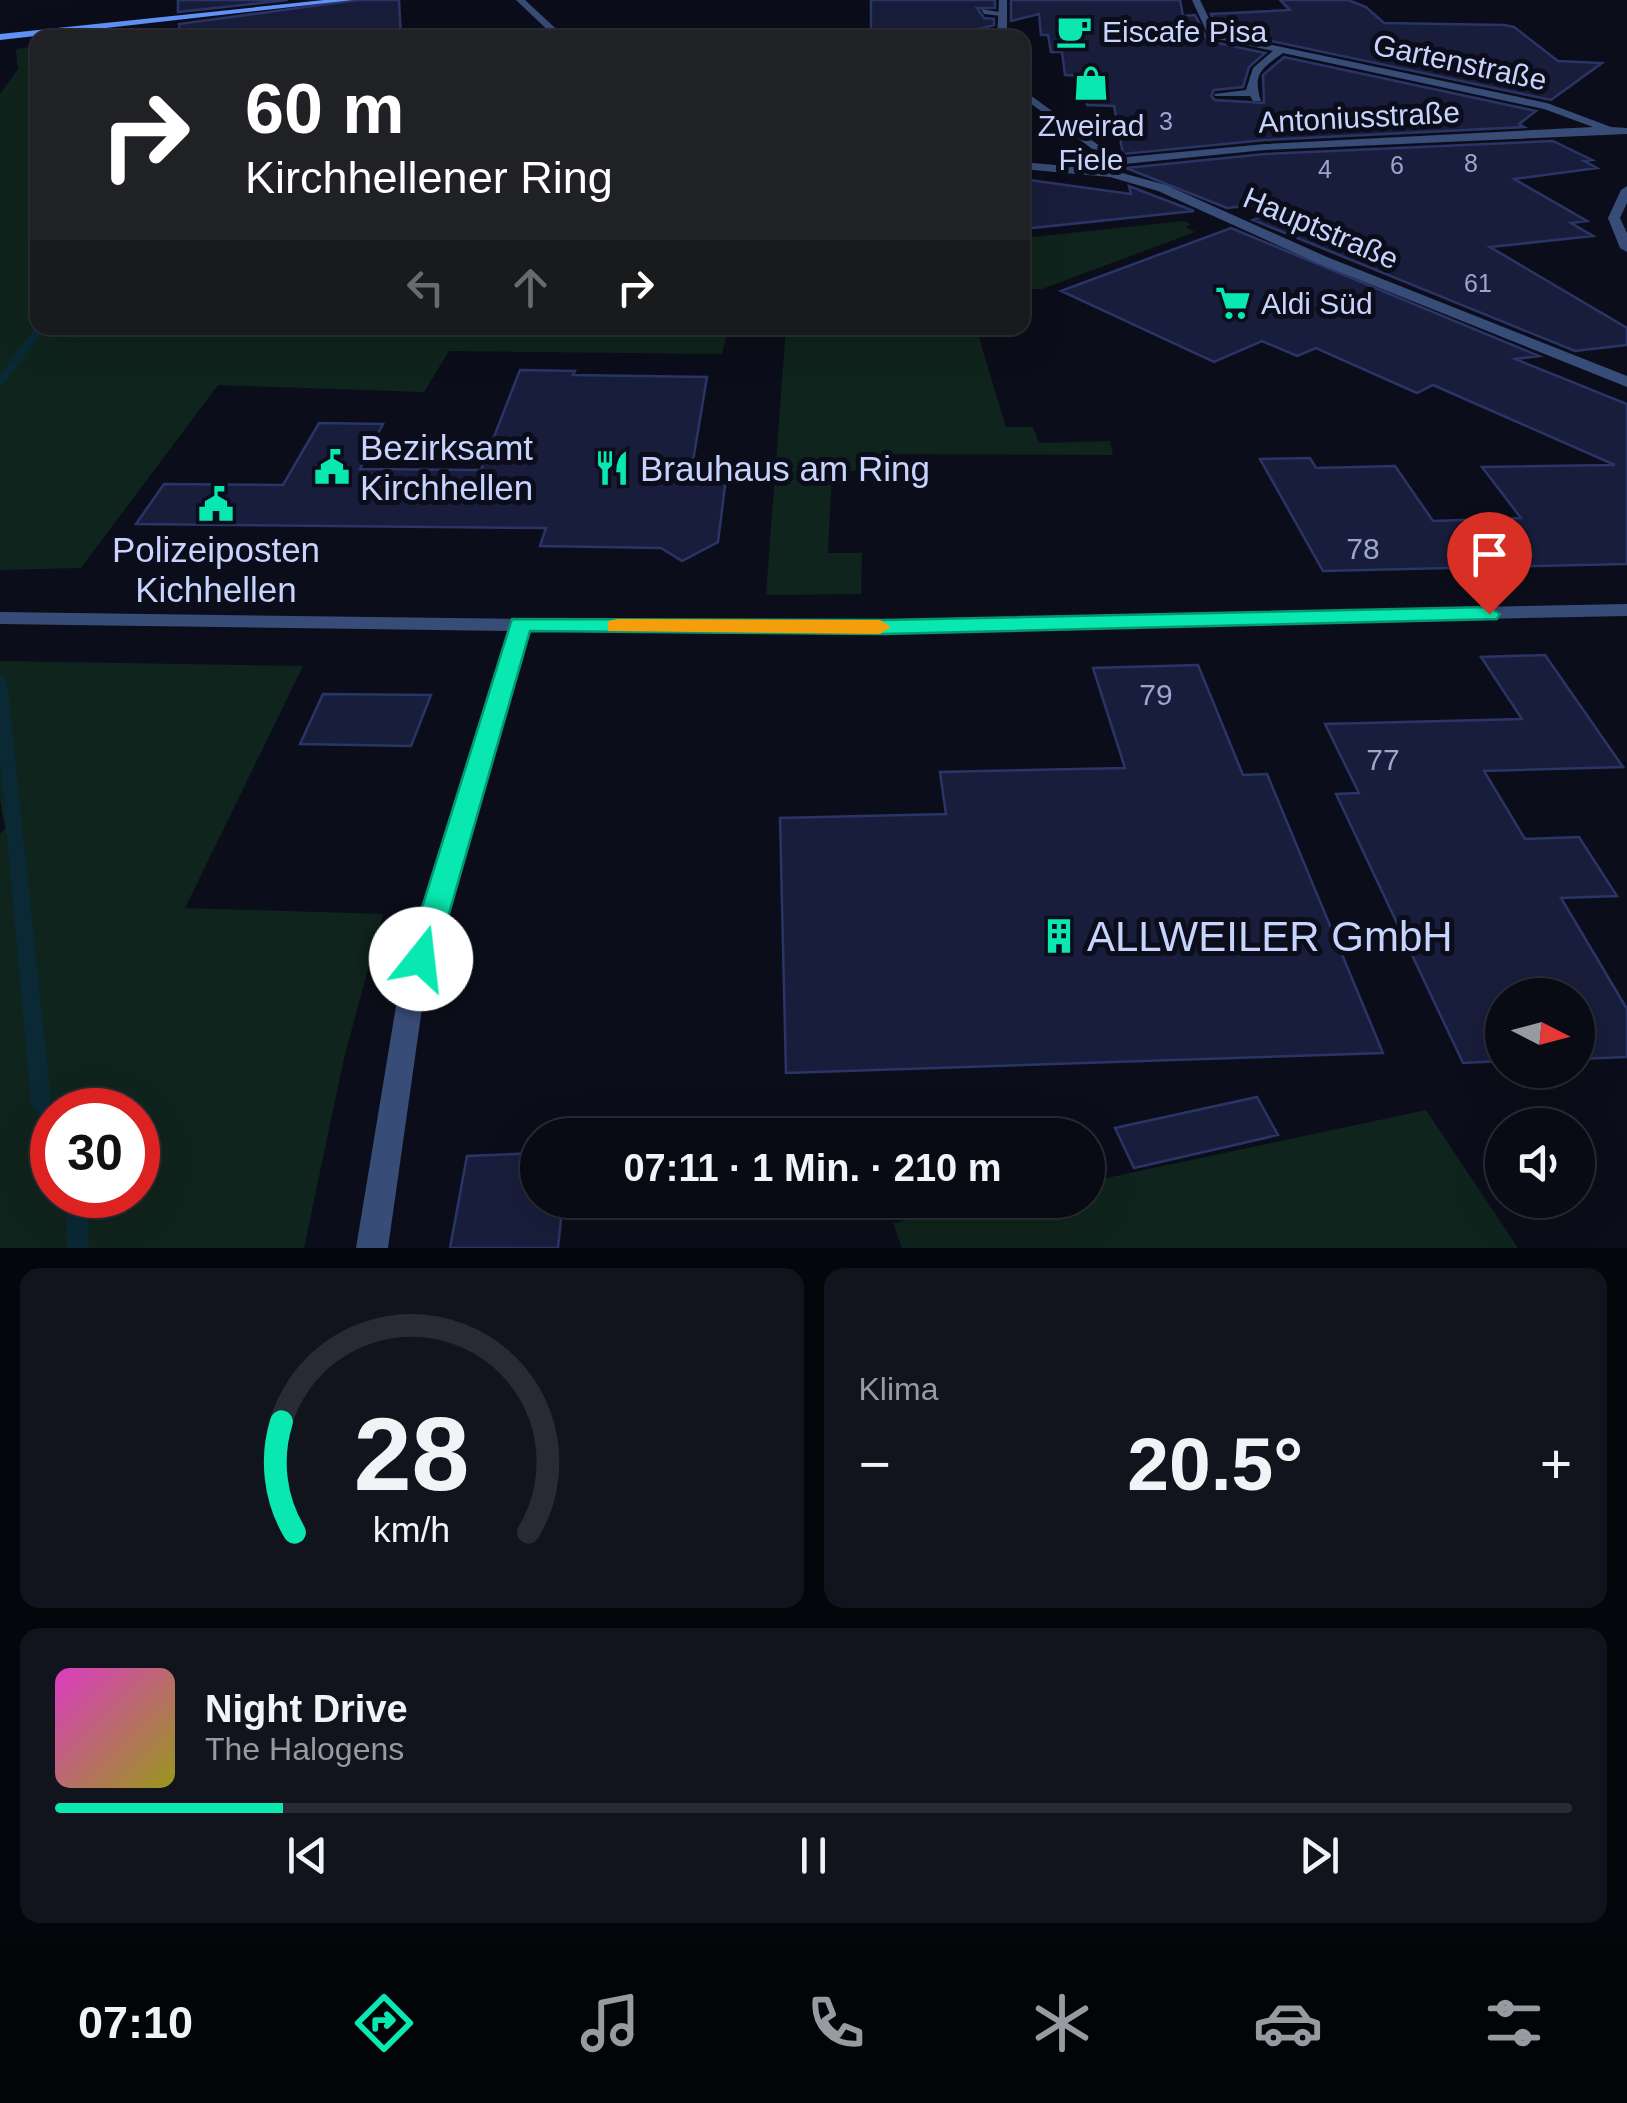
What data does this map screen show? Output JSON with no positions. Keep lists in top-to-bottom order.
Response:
{
  "streets": {
    "street": ["Gartenstraße", "Antoniusstraße", "Hauptstraße"]
  },
  "crossings": [
    ["Gartenstraße", "Antoniusstraße"],
    ["Antoniusstraße", "Hauptstraße"]
  ],
  "places": {
    "cafe": ["Eiscafe Pisa"],
    "shop": ["Zweirad Fiele"],
    "supermarket": ["Aldi Süd"],
    "public building": ["Bezirksamt Kirchhellen", "Polizeiposten Kichhellen"],
    "restaurant": ["Brauhaus am Ring"],
    "building": ["ALLWEILER GmbH"]
  },
  "house_numbers": [
    "3",
    "8",
    "6",
    "4",
    "61",
    "78",
    "79",
    "77"
  ],
  "north": "right",
  "page": {
    "turn": ["60 m", "Kirchhellener Ring"],
    "limit": "30",
    "trip": "07:11 · 1 Min. · 210 m",
    "tile": "Klima",
    "heat": ["−", "20.5°", "+"],
    "song": ["Night Drive", "The Halogens"],
    "tabs": "07:10",
    "gauge": ["28", "km/h"]
  }
}
